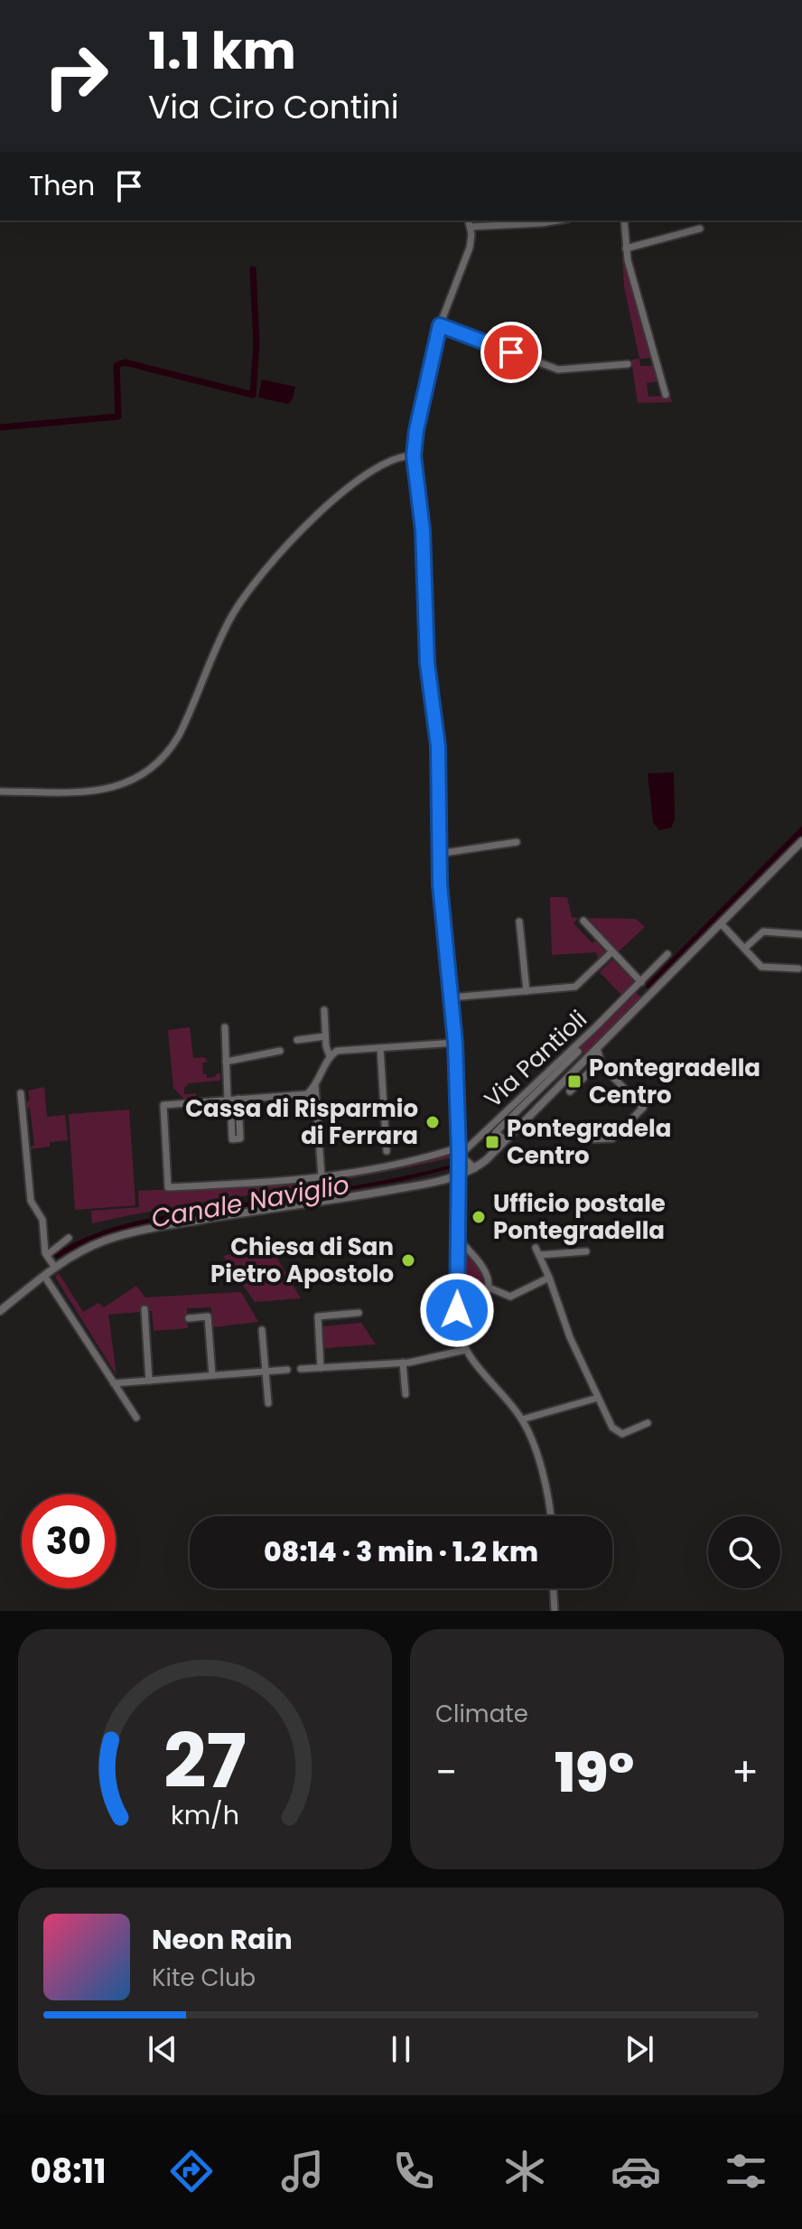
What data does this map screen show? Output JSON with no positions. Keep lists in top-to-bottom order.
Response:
{
  "streets": {
    "street": ["Via Pantioli"]
  },
  "water": ["Canale Naviglio"],
  "places": {
    "transit": ["Pontegradella Centro", "Pontegradela Centro"],
    "other": ["Cassa di Risparmio di Ferrara", "Ufficio postale Pontegradella", "Chiesa di San Pietro Apostolo"]
  },
  "page": {
    "turn": ["1.1 km", "Via Ciro Contini"],
    "then": "Then",
    "limit": "30",
    "trip": "08:14 · 3 min · 1.2 km",
    "tile": "Climate",
    "heat": ["−", "19°", "+"],
    "song": ["Neon Rain", "Kite Club"],
    "tabs": "08:11",
    "gauge": ["27", "km/h"]
  }
}
